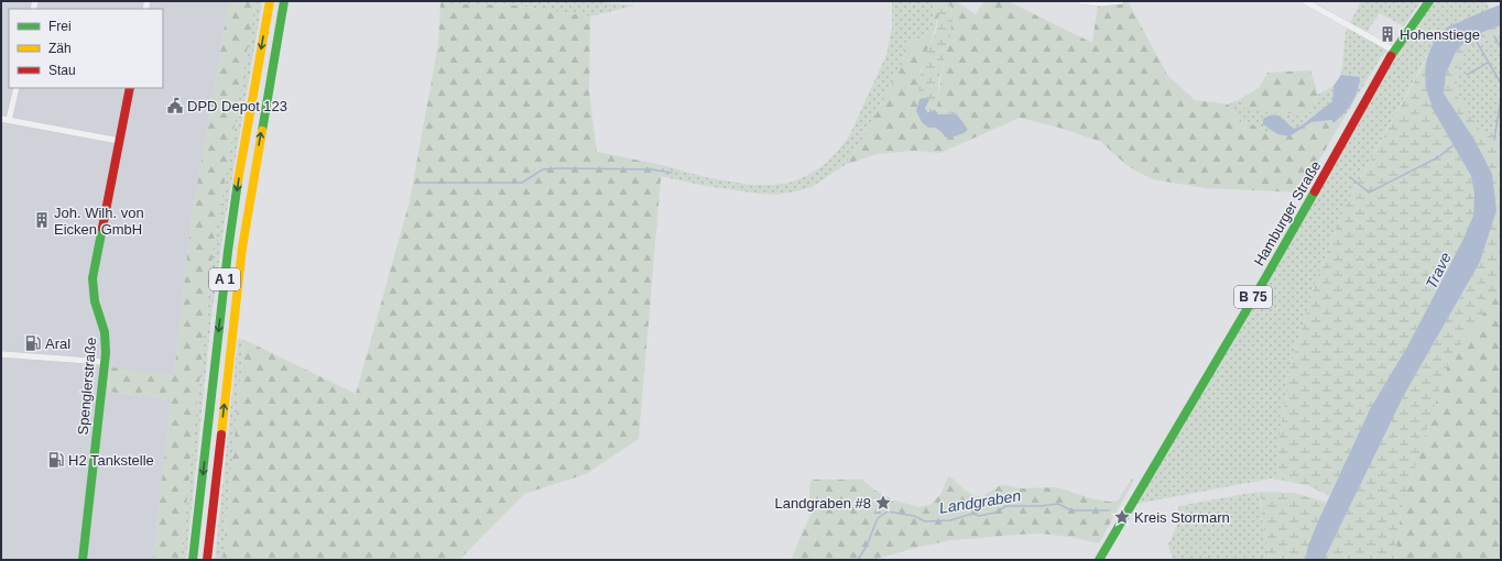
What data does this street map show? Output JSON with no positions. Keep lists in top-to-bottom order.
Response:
{
  "streets": {
    "main road": [
      "Hamburger Straße",
      "A 1",
      "B 75",
      "Spenglerstraße"
    ]
  },
  "water": ["Trave", "Landgraben"],
  "places": {
    "building": ["Hohenstiege", "Joh. Wilh. von Eicken GmbH"],
    "public building": ["DPD Depot 123"],
    "fuel station": ["Aral", "H2 Tankstelle"],
    "place": ["Landgraben #8", "Kreis Stormarn"]
  },
  "legend": ["Frei", "Zäh", "Stau"]
}
